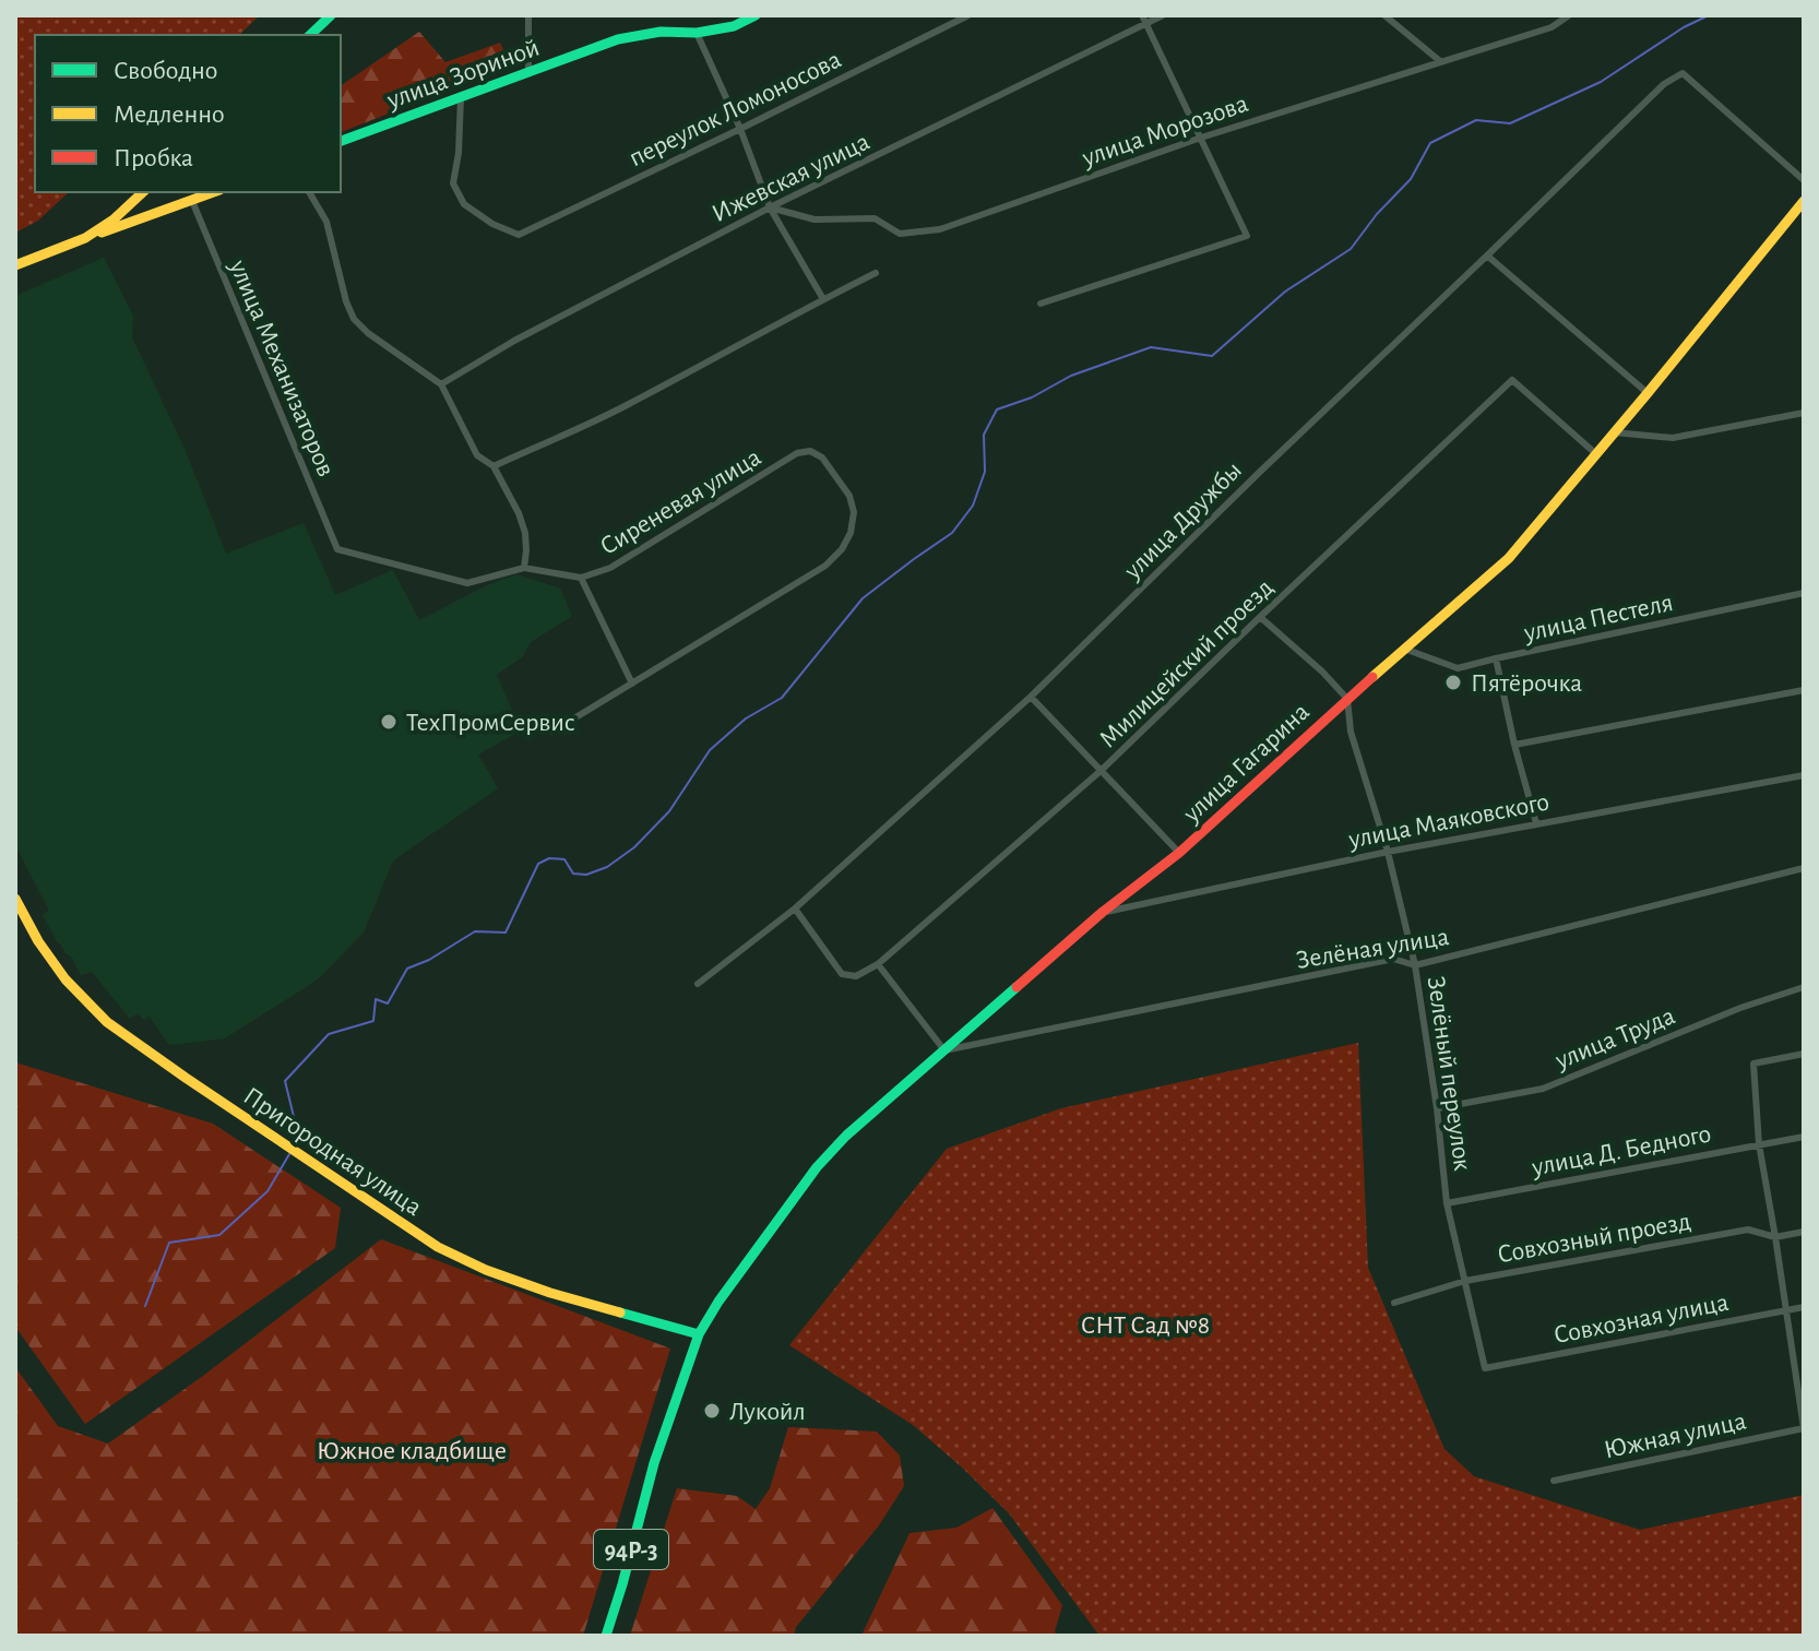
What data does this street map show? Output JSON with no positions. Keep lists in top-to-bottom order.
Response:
{
  "streets": {
    "main road": [
      "улица Зориной",
      "улица Гагарина",
      "Пригородная улица",
      "94Р-3"
    ],
    "street": [
      "переулок Ломоносова",
      "улица Морозова",
      "Ижевская улица",
      "улица Механизаторов",
      "Сиреневая улица",
      "улица Дружбы",
      "улица Пестеля",
      "Милицейский проезд",
      "улица Маяковского",
      "Зелёная улица",
      "улица Труда",
      "Зелёный переулок",
      "улица Д. Бедного",
      "Совхозный проезд",
      "Совхозная улица",
      "Южная улица"
    ]
  },
  "crossings": [
    ["улица Зориной", "переулок Ломоносова"],
    ["улица Морозова", "Ижевская улица"],
    ["улица Пестеля", "улица Гагарина"],
    ["Милицейский проезд", "улица Гагарина"],
    ["улица Гагарина", "улица Маяковского"],
    ["улица Гагарина", "Зелёная улица"],
    ["улица Гагарина", "Зелёный переулок"],
    ["улица Гагарина", "Пригородная улица"],
    ["улица Гагарина", "94Р-3"],
    ["улица Маяковского", "Зелёный переулок"],
    ["Зелёная улица", "Зелёный переулок"],
    ["улица Труда", "Зелёный переулок"],
    ["Зелёный переулок", "улица Д. Бедного"],
    ["Зелёный переулок", "Совхозный проезд"],
    ["Зелёный переулок", "Совхозная улица"],
    ["Пригородная улица", "94Р-3"]
  ],
  "parks": ["СНТ Сад №8", "Южное кладбище"],
  "places": ["Пятёрочка", "ТехПромСервис", "Лукойл"],
  "legend": ["Свободно", "Медленно", "Пробка"]
}
